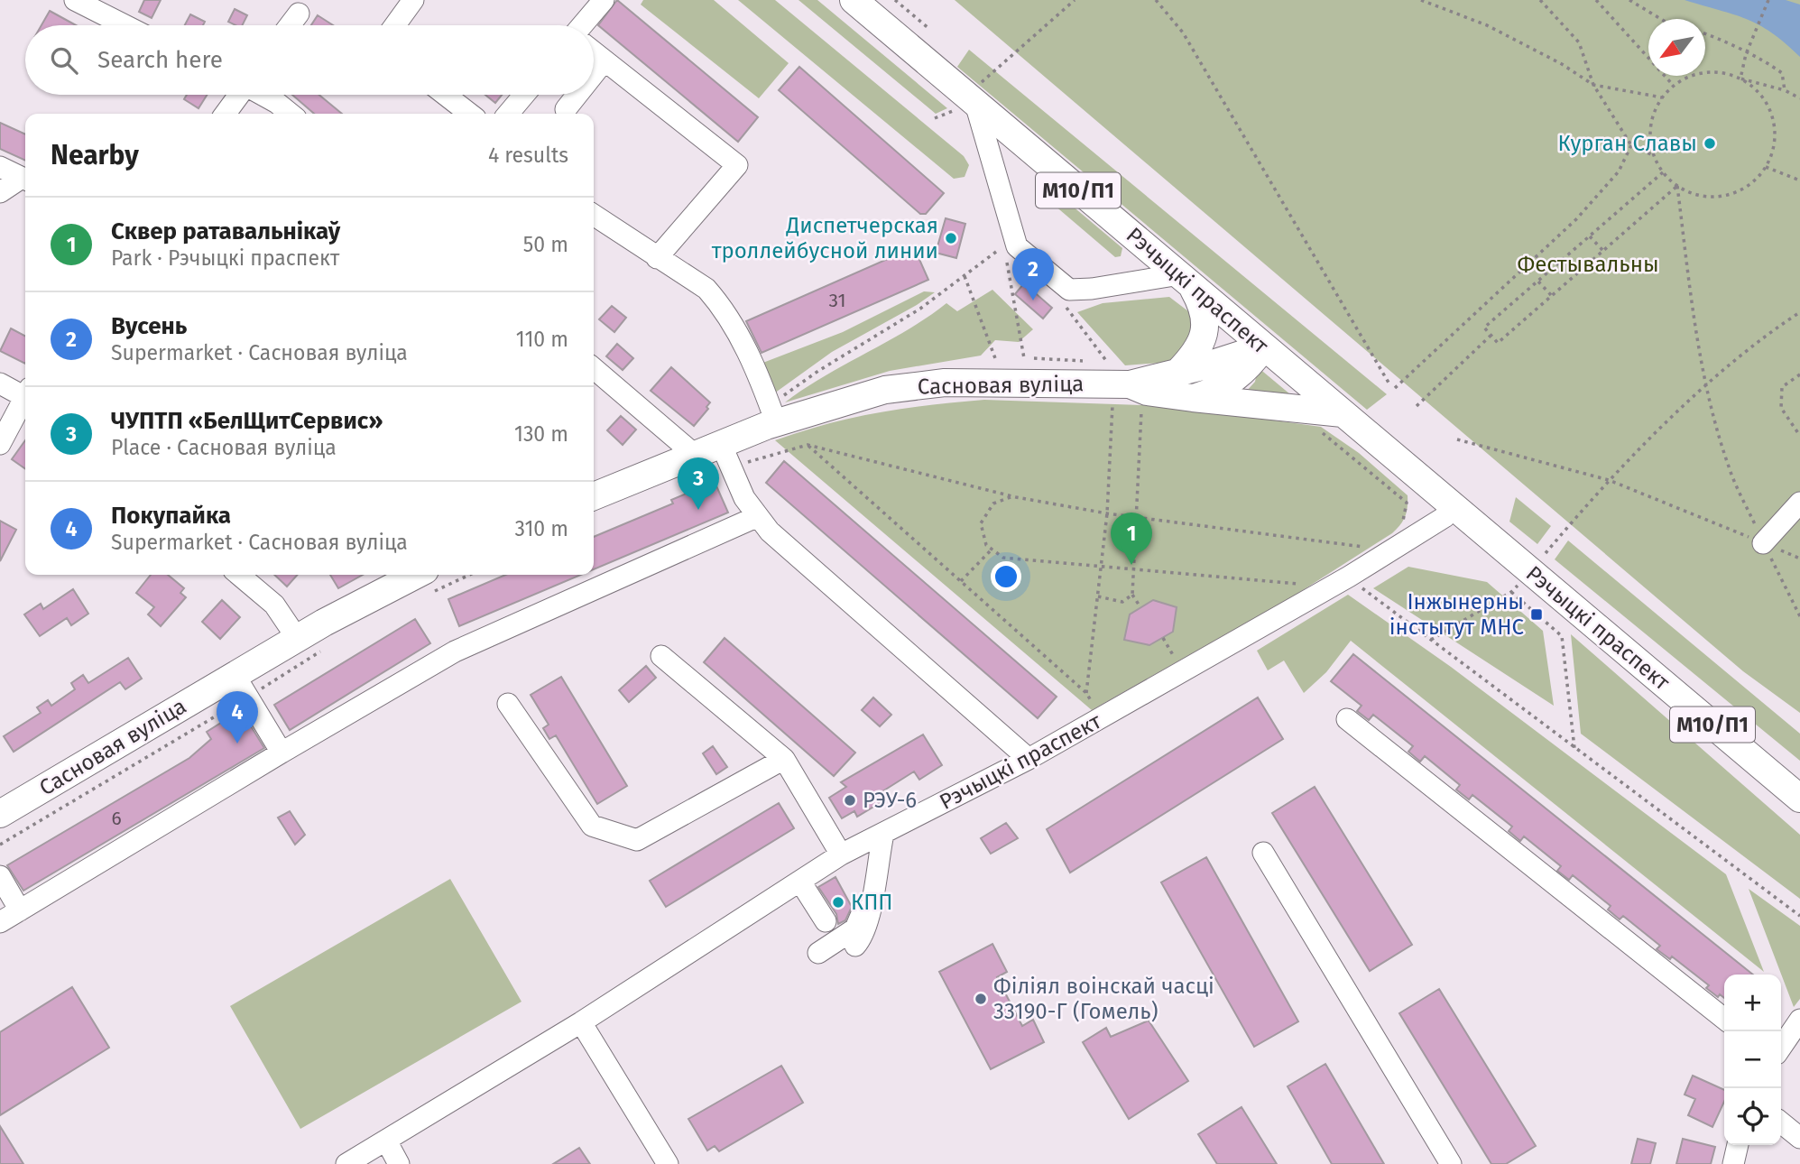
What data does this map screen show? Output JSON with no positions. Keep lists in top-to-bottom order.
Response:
{
  "streets": {
    "main road": ["М10/П1", "Рэчыцкі праспект", "Сасновая вуліца"]
  },
  "crossings": [
    ["Рэчыцкі праспект", "Сасновая вуліца"]
  ],
  "parks": ["Фестывальны"],
  "places": {
    "other": [
      "Курган Славы",
      "Диспетчерская троллейбусной линии",
      "РЭУ-6",
      "КПП",
      "Філіял воінскай часці 33190-Г (Гомель)"
    ],
    "transit": ["Інжынерны інстытут МНС"]
  },
  "house_numbers": ["31", "6"],
  "north": "bottom left",
  "page": {
    "search": "Search here",
    "heading": ["Nearby", "4 results"],
    "list": [
      {
        "mark": "1",
        "name": "Сквер ратавальнікаў",
        "note": "Park · Рэчыцкі праспект",
        "value": "50 m"
      },
      {
        "mark": "2",
        "name": "Вусень",
        "note": "Supermarket · Сасновая вуліца",
        "value": "110 m"
      },
      {
        "mark": "3",
        "name": "ЧУПТП «БелЩитСервис»",
        "note": "Place · Сасновая вуліца",
        "value": "130 m"
      },
      {
        "mark": "4",
        "name": "Покупайка",
        "note": "Supermarket · Сасновая вуліца",
        "value": "310 m"
      }
    ],
    "pins": [
      "2",
      "3",
      "1",
      "4"
    ],
    "map_buttons": ["+", "−"]
  }
}
